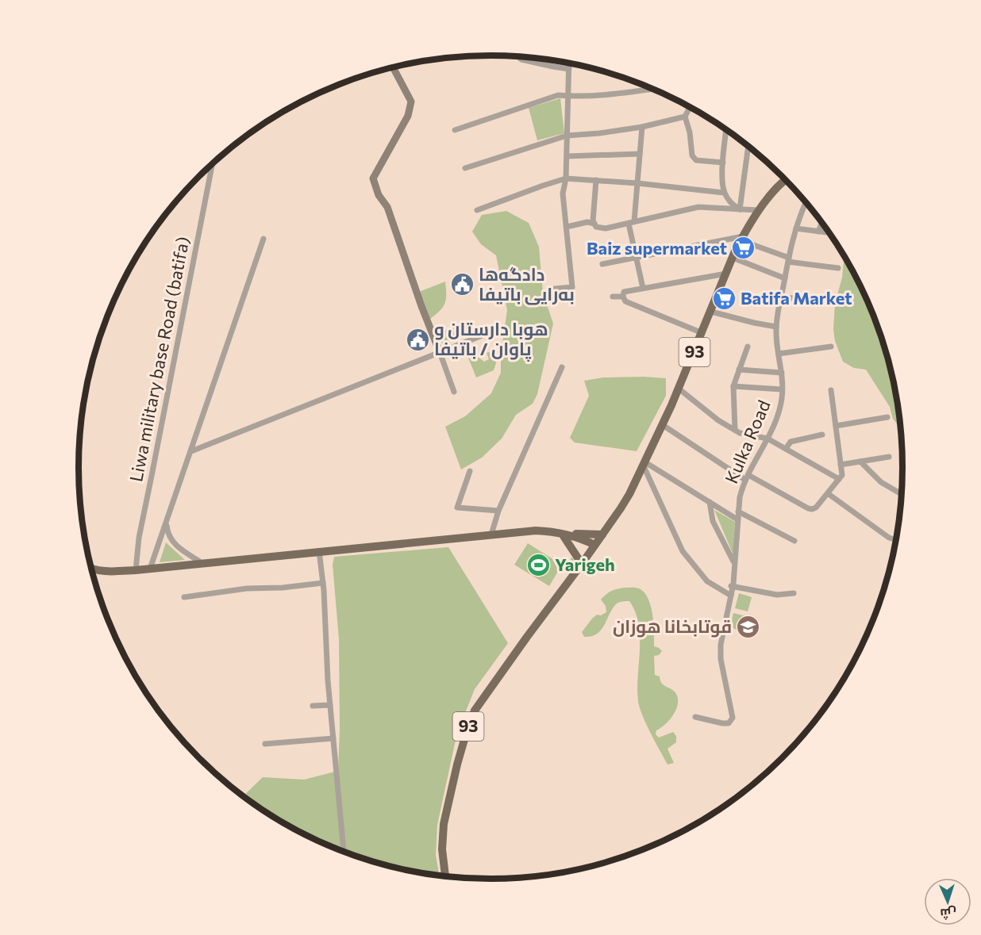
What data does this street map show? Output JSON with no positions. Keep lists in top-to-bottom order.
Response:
{
  "streets": {
    "main road": ["93"],
    "street": ["Liwa military base Road (batifa)", "Kulka Road"]
  },
  "places": {
    "supermarket": ["Baiz supermarket", "Batifa Market"],
    "public building": ["دادگه‌ها به‌رايى باتيفا", "هوبا دارستان و پاوان / باتيفا"],
    "sports": ["Yarigeh"],
    "school or university": ["قوتابخانا هوزان"]
  },
  "north": "bottom"
}
